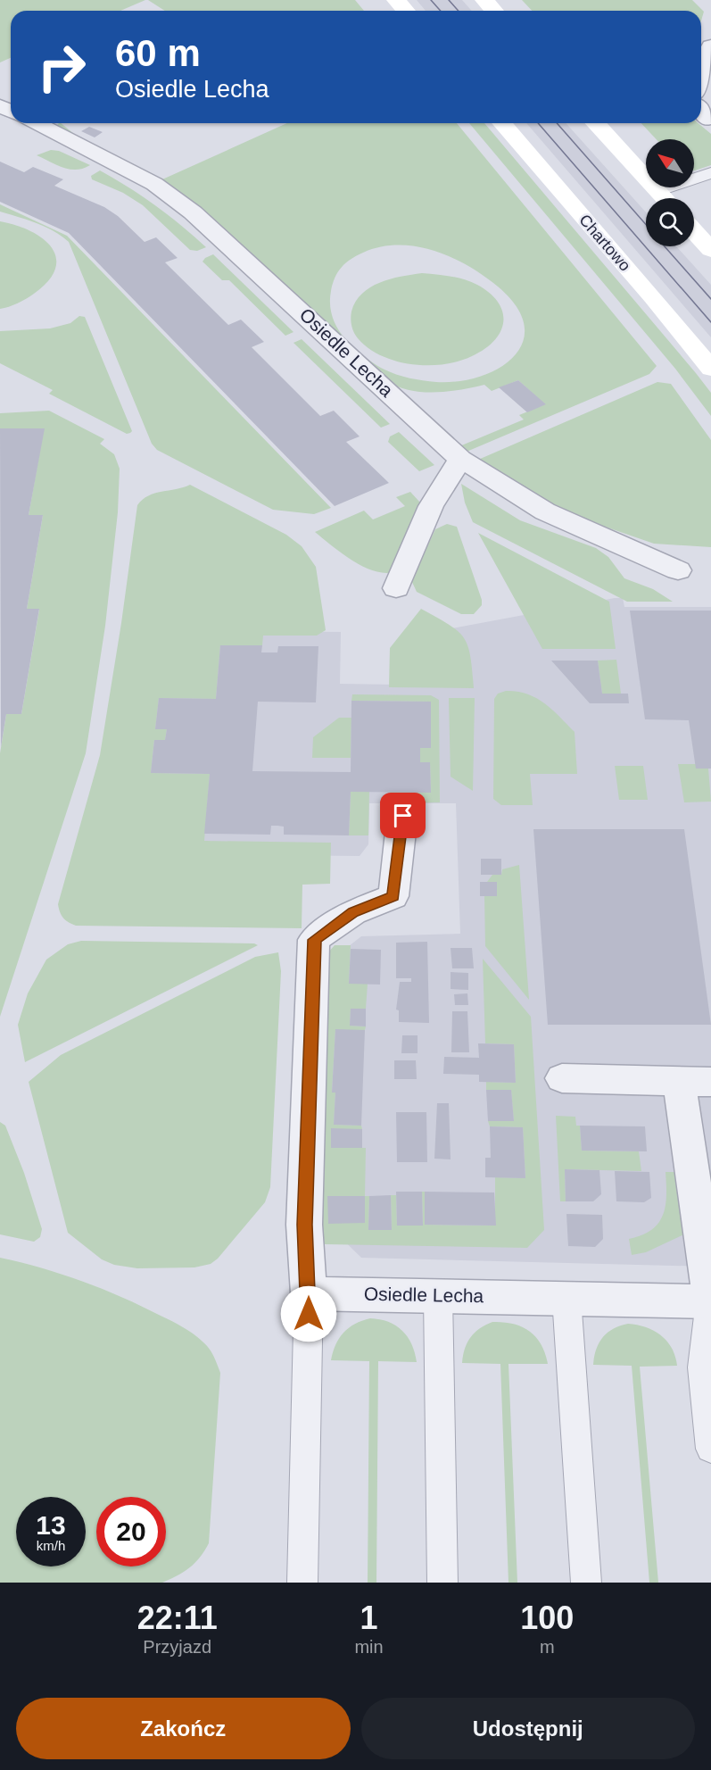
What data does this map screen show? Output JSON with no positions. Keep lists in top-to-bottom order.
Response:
{
  "streets": {
    "street": ["Chartowo", "Osiedle Lecha"]
  },
  "north": "top left",
  "page": {
    "turn": ["60 m", "Osiedle Lecha"],
    "speed": "13 km/h",
    "limit": "20",
    "eta": [
      "22:11",
      "Przyjazd",
      "1",
      "min",
      "100",
      "m"
    ],
    "buttons": ["Zakończ", "Udostępnij"]
  }
}
